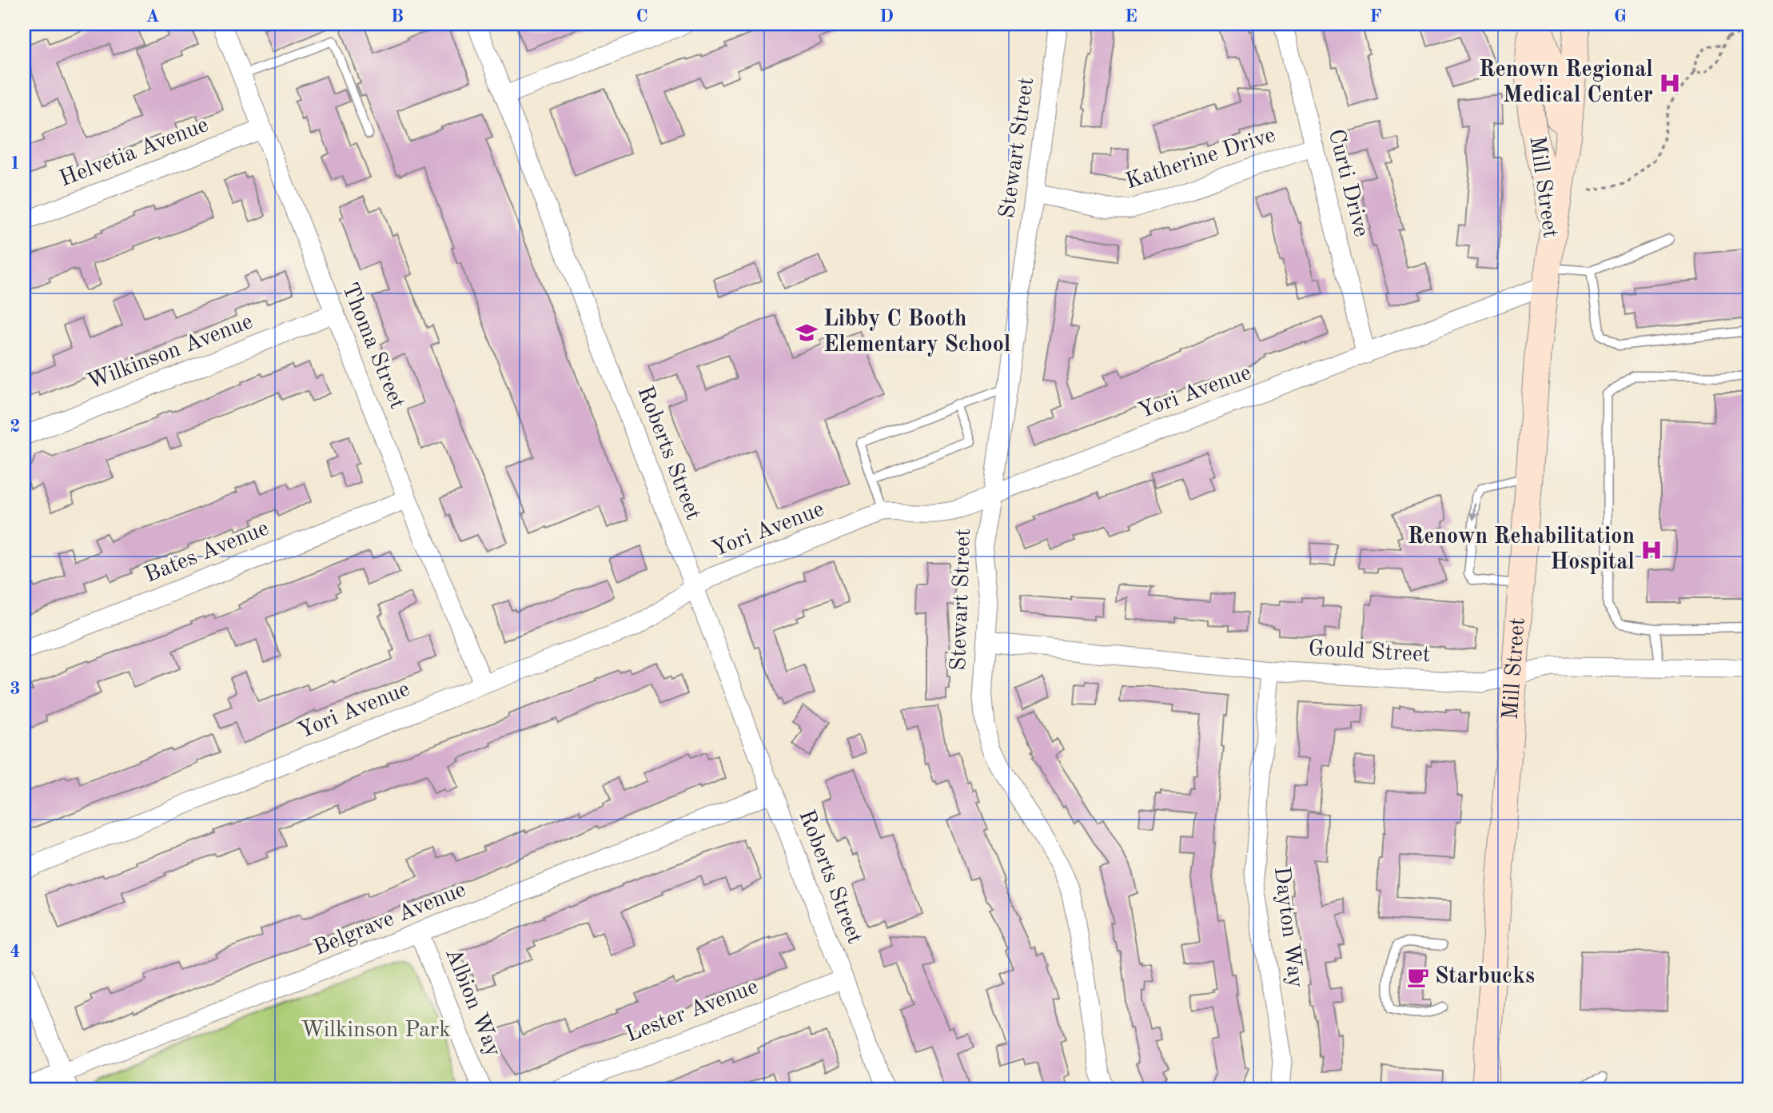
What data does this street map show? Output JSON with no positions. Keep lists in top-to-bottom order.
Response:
{
  "streets": {
    "main road": ["Mill Street"],
    "street": [
      "Stewart Street",
      "Helvetia Avenue",
      "Katherine Drive",
      "Curti Drive",
      "Thoma Street",
      "Wilkinson Avenue",
      "Yori Avenue",
      "Roberts Street",
      "Bates Avenue",
      "Gould Street",
      "Belgrave Avenue",
      "Dayton Way",
      "Albion Way",
      "Lester Avenue"
    ]
  },
  "crossings": [
    ["Stewart Street", "Katherine Drive"],
    ["Stewart Street", "Yori Avenue"],
    ["Stewart Street", "Gould Street"],
    ["Helvetia Avenue", "Thoma Street"],
    ["Katherine Drive", "Curti Drive"],
    ["Curti Drive", "Yori Avenue"],
    ["Mill Street", "Yori Avenue"],
    ["Mill Street", "Gould Street"],
    ["Thoma Street", "Wilkinson Avenue"],
    ["Thoma Street", "Yori Avenue"],
    ["Thoma Street", "Bates Avenue"],
    ["Yori Avenue", "Roberts Street"],
    ["Roberts Street", "Belgrave Avenue"],
    ["Roberts Street", "Lester Avenue"],
    ["Gould Street", "Dayton Way"],
    ["Belgrave Avenue", "Albion Way"]
  ],
  "parks": ["Wilkinson Park"],
  "places": {
    "hospital": ["Renown Regional Medical Center", "Renown Rehabilitation Hospital"],
    "school or university": ["Libby C Booth Elementary School"],
    "cafe": ["Starbucks"]
  },
  "grid": {
    "columns": [
      "A",
      "B",
      "C",
      "D",
      "E",
      "F",
      "G"
    ],
    "rows": [
      "1",
      "2",
      "3",
      "4"
    ]
  }
}
